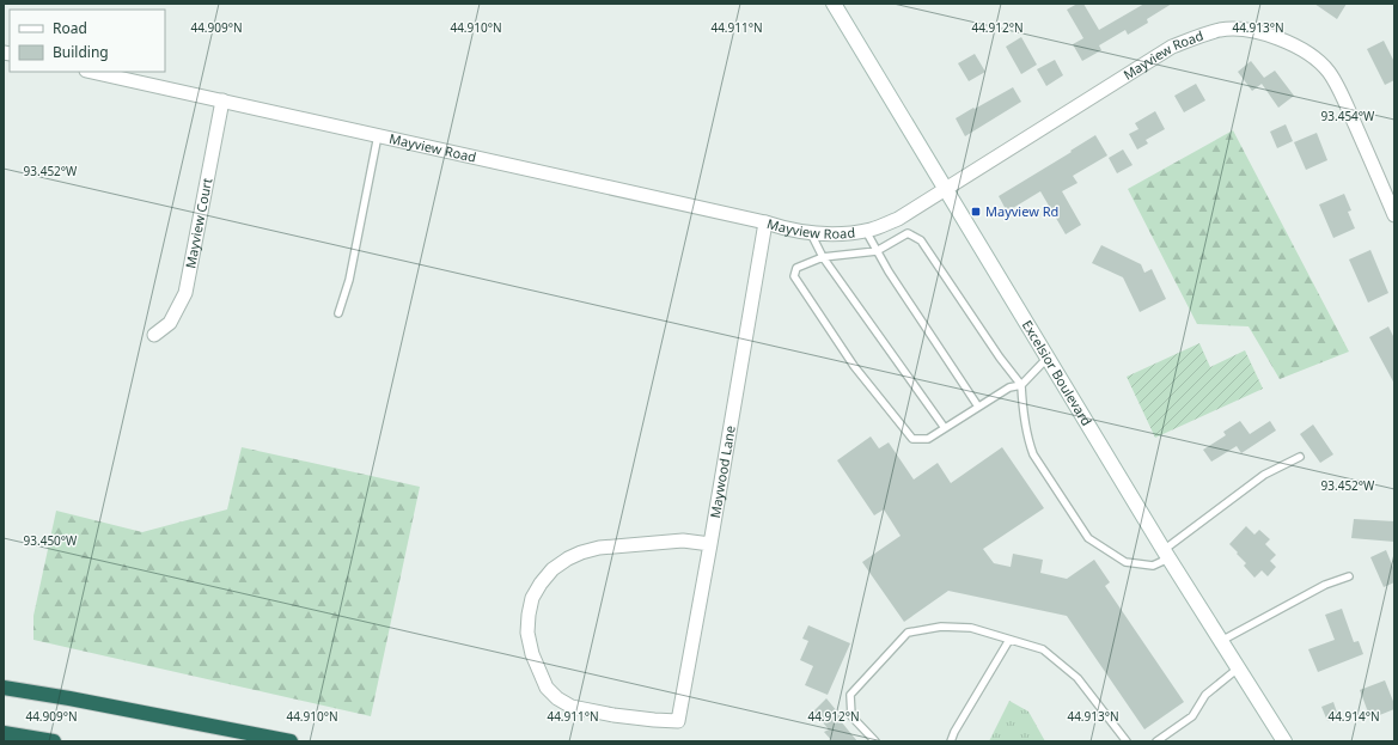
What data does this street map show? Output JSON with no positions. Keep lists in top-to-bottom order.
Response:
{
  "streets": {
    "main road": ["Excelsior Boulevard"],
    "street": ["Mayview Road", "Mayview Court", "Maywood Lane"]
  },
  "crossings": [
    ["Mayview Road", "Mayview Court"],
    ["Mayview Road", "Excelsior Boulevard"],
    ["Mayview Road", "Maywood Lane"]
  ],
  "places": {
    "transit": ["Mayview Rd"]
  },
  "legend": ["Road", "Building"],
  "coordinates": [
    "44.909°N",
    "44.910°N",
    "44.911°N",
    "44.912°N",
    "44.913°N",
    "93.454°W",
    "93.452°W",
    "93.450°W",
    "44.914°N"
  ]
}
